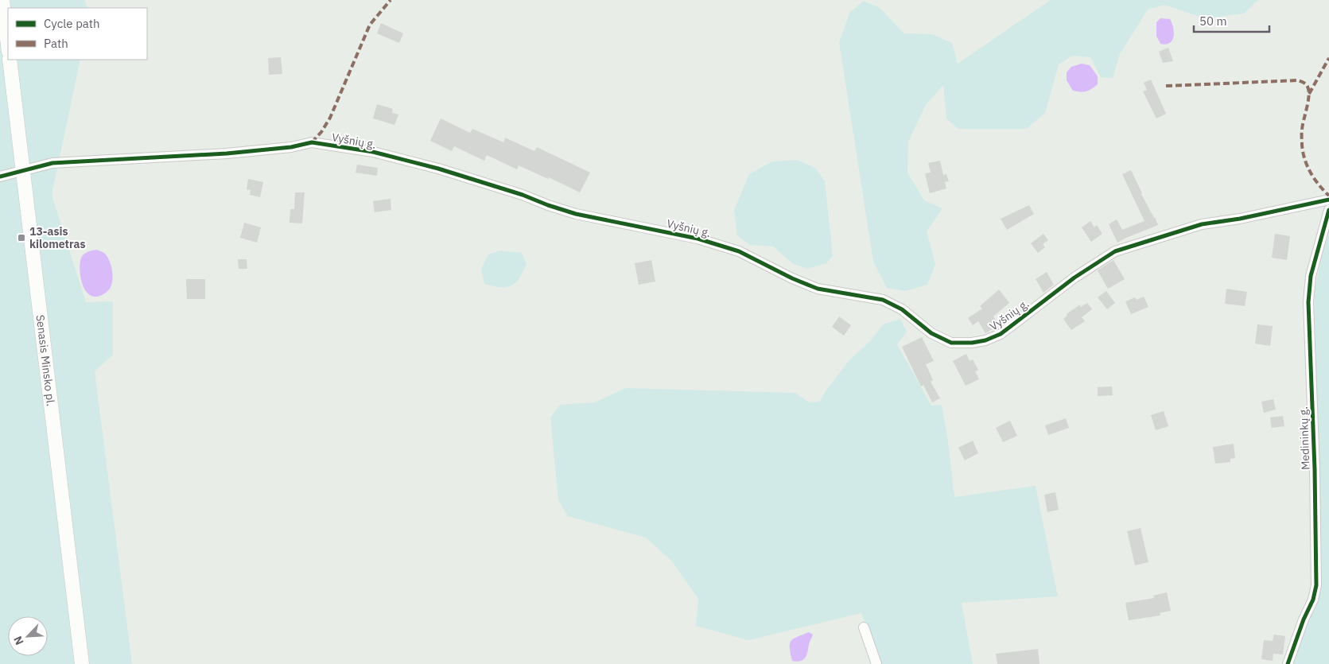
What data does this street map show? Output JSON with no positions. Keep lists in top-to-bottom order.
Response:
{
  "streets": {
    "main road": ["Senasis Minsko pl."],
    "street": ["Vyšnių g.", "Medininkų g."]
  },
  "crossings": [
    ["Vyšnių g.", "Senasis Minsko pl."]
  ],
  "places": {
    "transit": ["13-asis kilometras"]
  },
  "legend": ["Cycle path", "Path"],
  "scale_bar": "50 m",
  "north": "bottom left"
}
